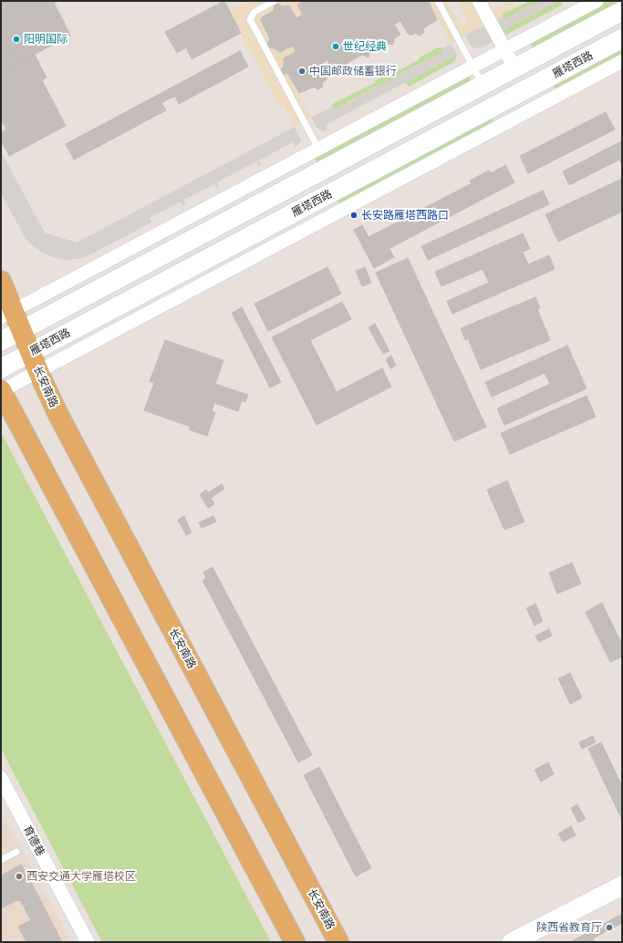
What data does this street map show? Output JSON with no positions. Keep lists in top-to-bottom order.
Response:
{
  "streets": {
    "main road": ["雁塔西路", "长安南路"],
    "street": ["育德巷"]
  },
  "crossings": [
    ["雁塔西路", "长安南路"]
  ],
  "places": [
    "阳明国际",
    "世纪经典",
    "中国邮政储蓄银行",
    "长安路雁塔西路口",
    "西安交通大学雁塔校区",
    "陕西省教育厅"
  ]
}
